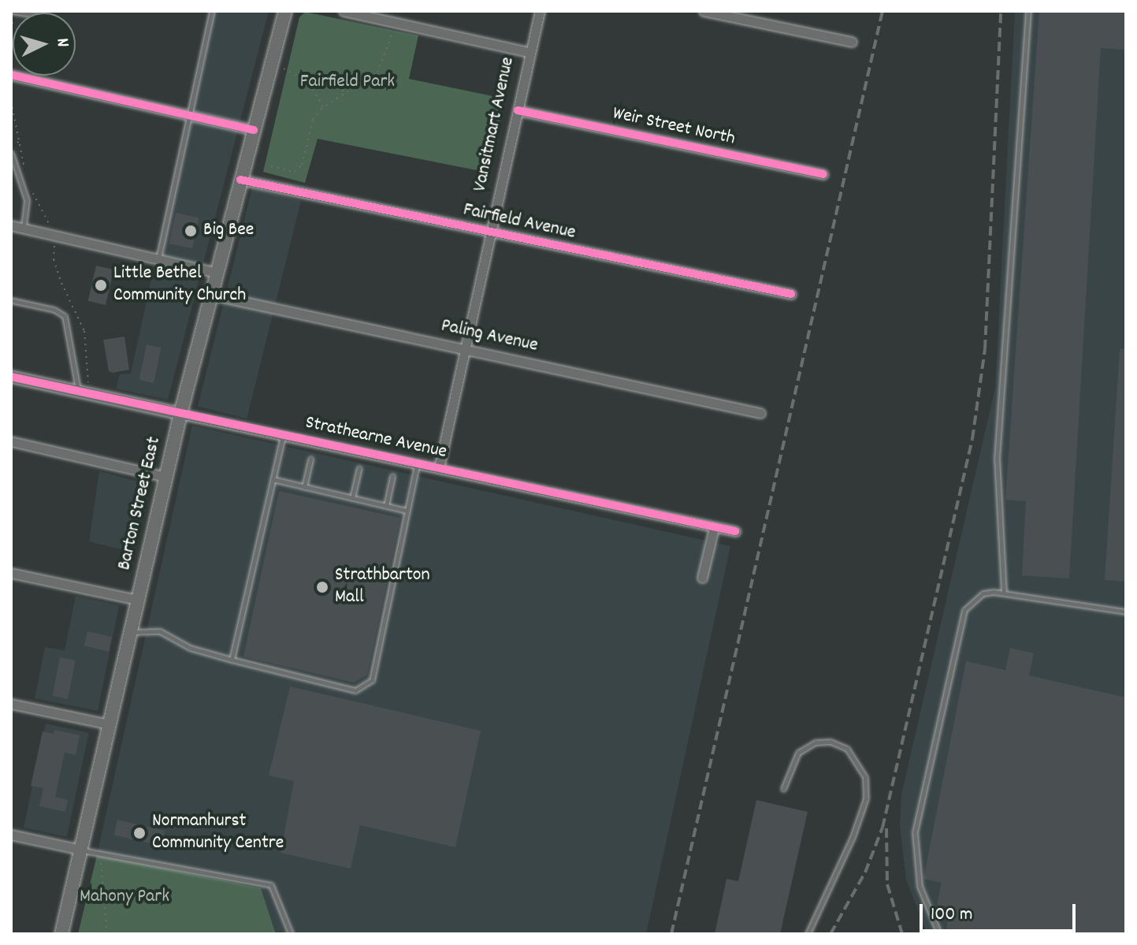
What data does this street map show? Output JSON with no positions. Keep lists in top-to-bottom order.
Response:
{
  "streets": {
    "main road": ["Barton Street East"],
    "street": [
      "Vansitmart Avenue",
      "Weir Street North",
      "Fairfield Avenue",
      "Paling Avenue",
      "Strathearne Avenue"
    ]
  },
  "crossings": [
    ["Vansitmart Avenue", "Weir Street North"],
    ["Vansitmart Avenue", "Fairfield Avenue"],
    ["Vansitmart Avenue", "Paling Avenue"],
    ["Vansitmart Avenue", "Strathearne Avenue"],
    ["Fairfield Avenue", "Barton Street East"],
    ["Paling Avenue", "Barton Street East"],
    ["Strathearne Avenue", "Barton Street East"]
  ],
  "parks": ["Fairfield Park", "Mahony Park"],
  "places": [
    "Big Bee",
    "Little Bethel Community Church",
    "Strathbarton Mall",
    "Normanhurst Community Centre"
  ],
  "scale_bar": "100 m",
  "north": "right"
}
